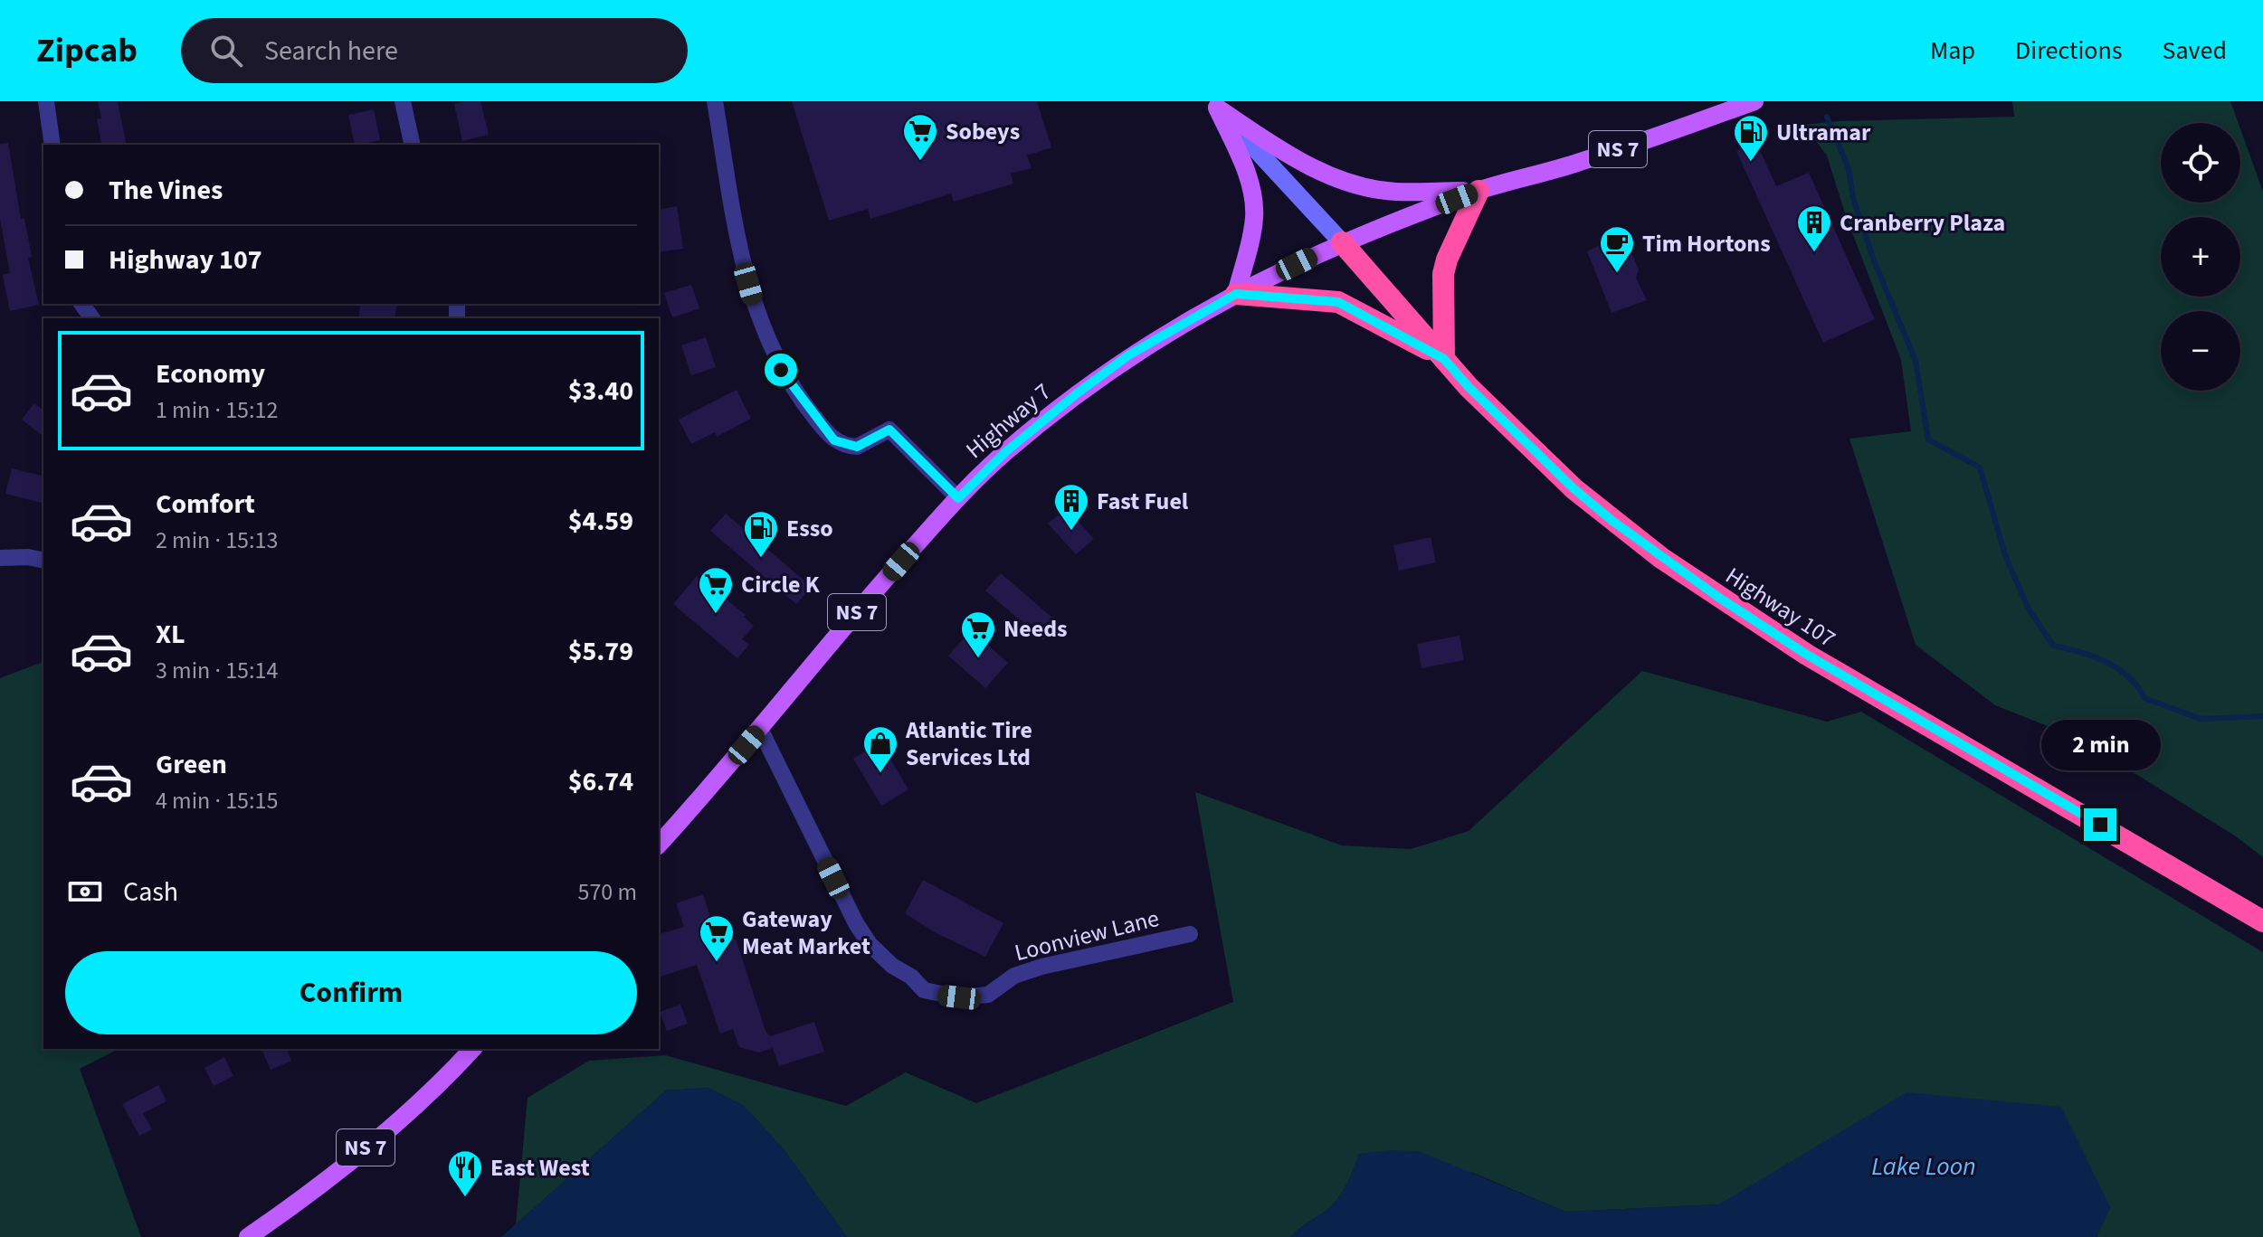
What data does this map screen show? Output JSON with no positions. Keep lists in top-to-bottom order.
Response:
{
  "streets": {
    "highway": ["Highway 107"],
    "main road": ["NS 7", "Highway 7"],
    "street": ["Loonview Lane"]
  },
  "crossings": [
    ["NS 7", "Highway 7"],
    ["NS 7", "Highway 107"],
    ["Highway 7", "Highway 107"],
    ["Highway 7", "Loonview Lane"]
  ],
  "water": ["Lake Loon"],
  "places": {
    "supermarket": [
      "Sobeys",
      "Circle K",
      "Needs",
      "Gateway Meat Market"
    ],
    "fuel station": ["Ultramar", "Esso"],
    "building": ["Cranberry Plaza", "Fast Fuel"],
    "cafe": ["Tim Hortons"],
    "shop": ["Atlantic Tire Services Ltd"],
    "restaurant": ["East West"]
  },
  "page": {
    "header": "Zipcab",
    "search": "Search here",
    "nav": ["Map", "Directions", "Saved"],
    "map_buttons": ["+", "−"],
    "banner": ["The Vines", "Highway 107"],
    "list": [
      {
        "name": "Economy",
        "note": "1 min · 15:12",
        "value": "$3.40"
      },
      {
        "name": "Comfort",
        "note": "2 min · 15:13",
        "value": "$4.59"
      },
      {
        "name": "XL",
        "note": "3 min · 15:14",
        "value": "$5.79"
      },
      {
        "name": "Green",
        "note": "4 min · 15:15",
        "value": "$6.74"
      }
    ],
    "bubble": "2 min",
    "pay": ["Cash", "570 m"],
    "buttons": "Confirm"
  }
}
